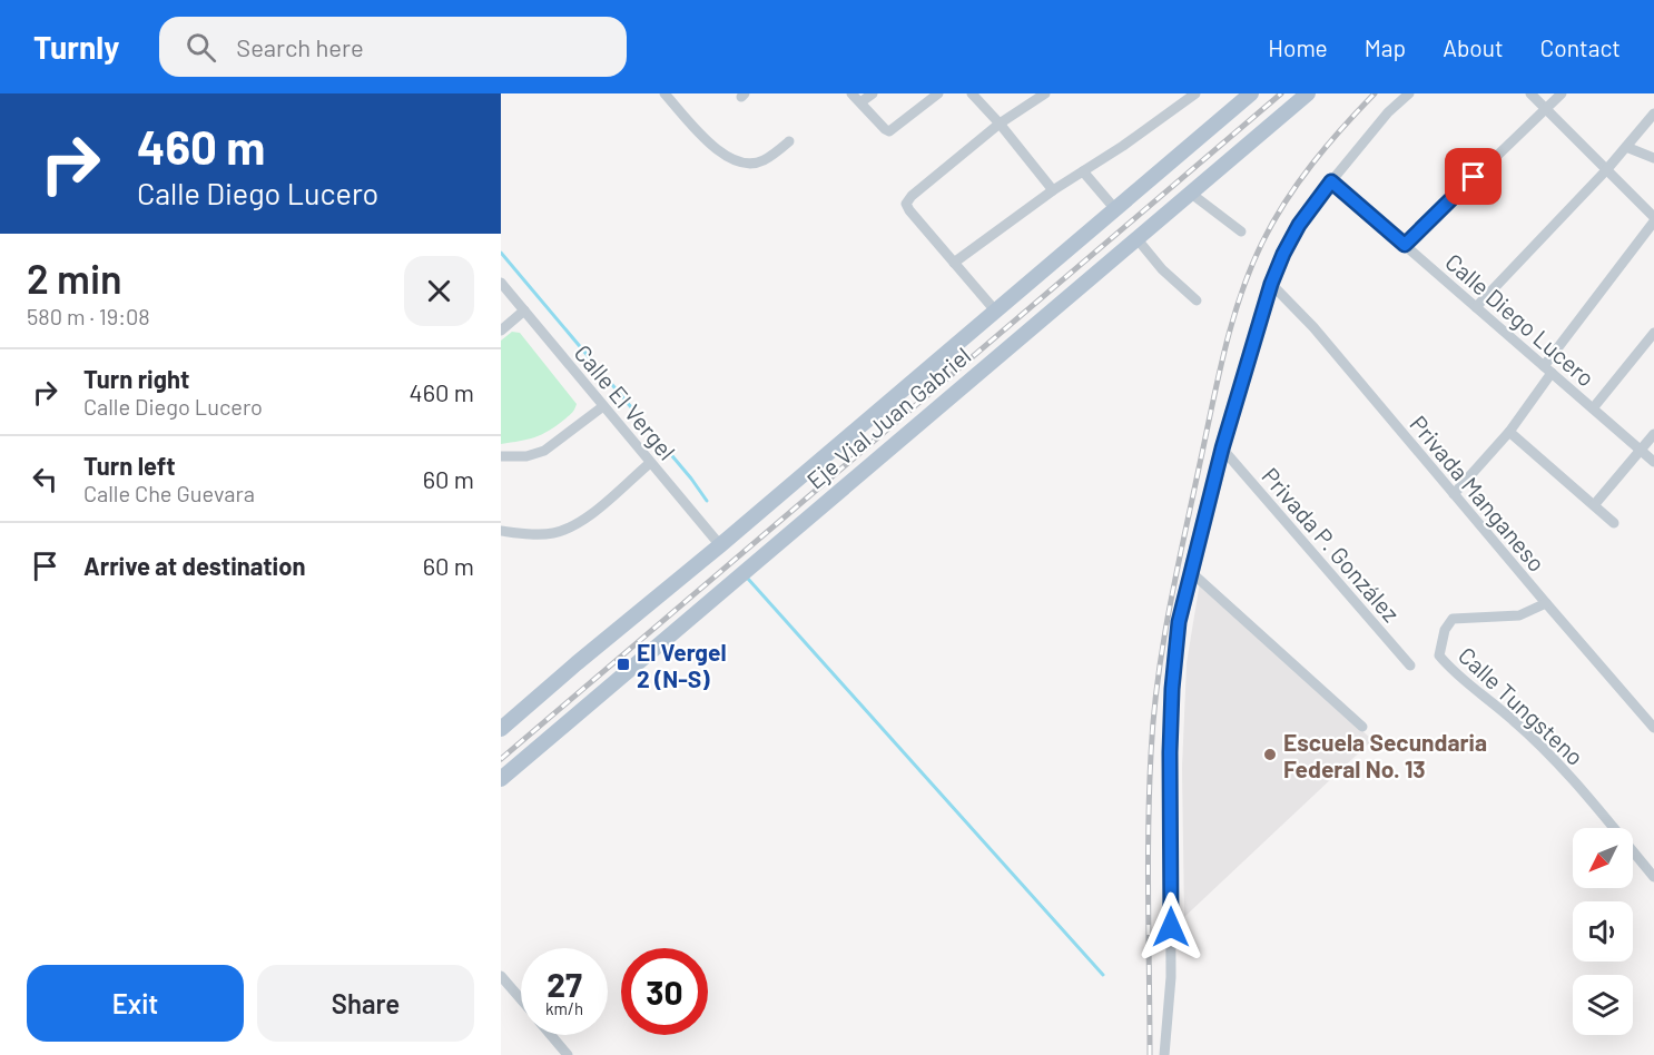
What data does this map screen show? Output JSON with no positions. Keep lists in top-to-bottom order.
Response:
{
  "streets": {
    "main road": ["Eje Vial Juan Gabriel"],
    "street": [
      "Calle Diego Lucero",
      "Calle El Vergel",
      "Privada Manganeso",
      "Privada P. González",
      "Calle Tungsteno"
    ]
  },
  "crossings": [
    ["Calle El Vergel", "Eje Vial Juan Gabriel"],
    ["Privada Manganeso", "Calle Tungsteno"]
  ],
  "places": {
    "transit": ["El Vergel 2 (N-S)"],
    "other": ["Escuela Secundaria Federal No. 13"]
  },
  "north": "bottom left",
  "page": {
    "header": "Turnly",
    "search": "Search here",
    "nav": [
      "Home",
      "Map",
      "About",
      "Contact"
    ],
    "turn": ["460 m", "Calle Diego Lucero"],
    "heading": ["2 min", "580 m · 19:08"],
    "list": [
      {
        "name": "Turn right",
        "note": "Calle Diego Lucero",
        "value": "460 m"
      },
      {
        "name": "Turn left",
        "note": "Calle Che Guevara",
        "value": "60 m"
      },
      {
        "name": "Arrive at destination",
        "value": "60 m"
      }
    ],
    "speed": "27 km/h",
    "limit": "30",
    "buttons": ["Exit", "Share"]
  }
}
